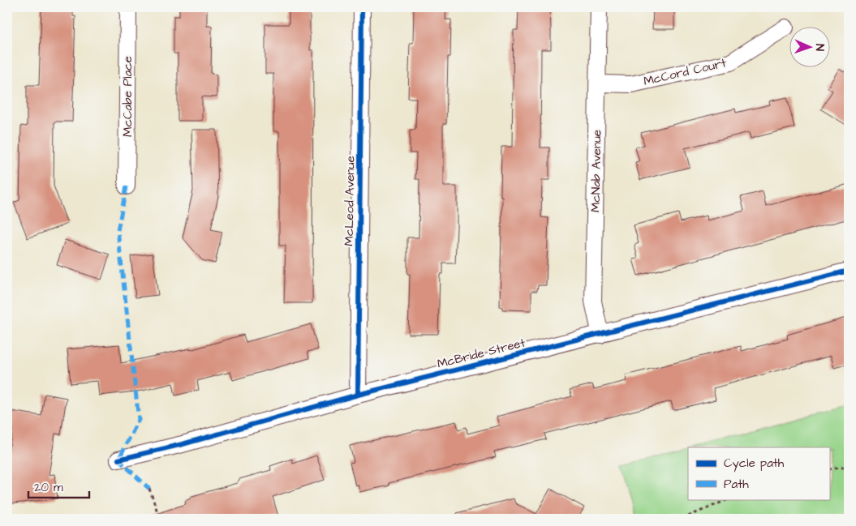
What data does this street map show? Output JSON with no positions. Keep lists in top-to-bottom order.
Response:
{
  "streets": {
    "street": [
      "McCord Court",
      "McCabe Place",
      "McNab Avenue",
      "McLeod Avenue",
      "McBride Street"
    ]
  },
  "crossings": [
    ["McCord Court", "McNab Avenue"],
    ["McNab Avenue", "McBride Street"],
    ["McLeod Avenue", "McBride Street"]
  ],
  "legend": ["Cycle path", "Path"],
  "scale_bar": "20 m",
  "north": "right"
}
